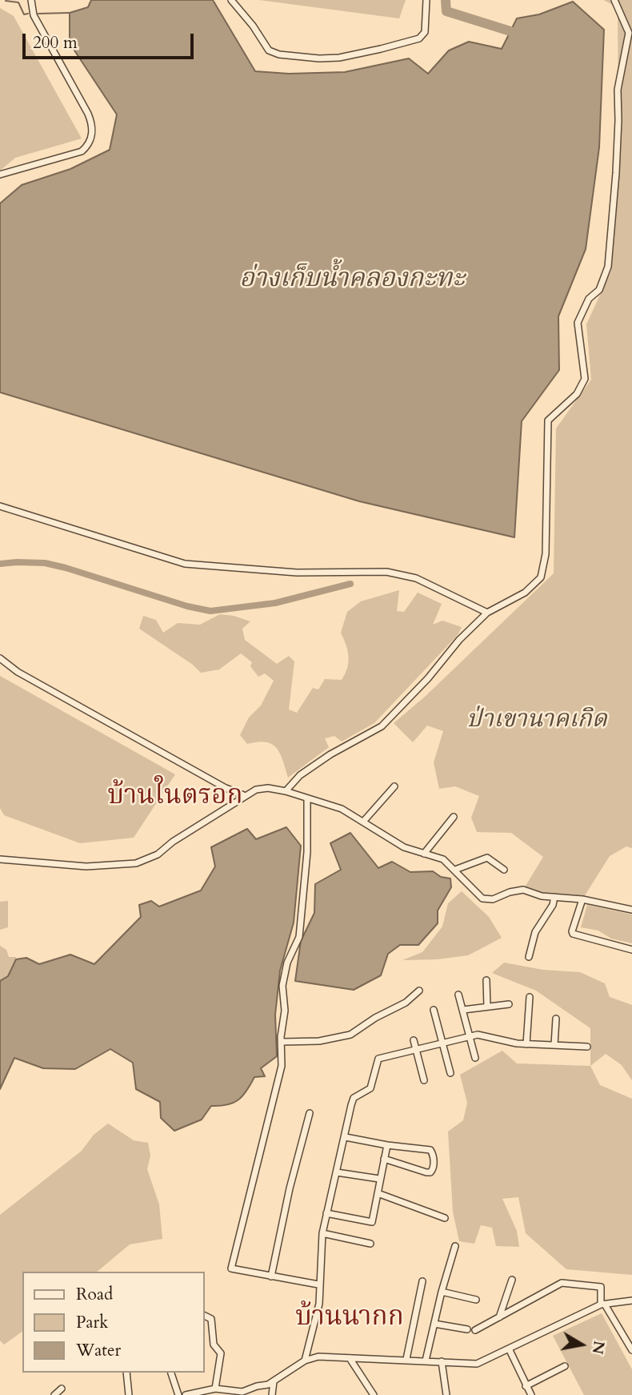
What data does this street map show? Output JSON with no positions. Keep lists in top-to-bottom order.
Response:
{
  "districts": ["บ้านในตรอก", "บ้านนากก"],
  "water": ["อ่างเก็บน้ำคลองกะทะ"],
  "parks": ["ป่าเขานาคเกิด"],
  "legend": ["Road", "Park", "Water"],
  "scale_bar": "200 m",
  "north": "right"
}
